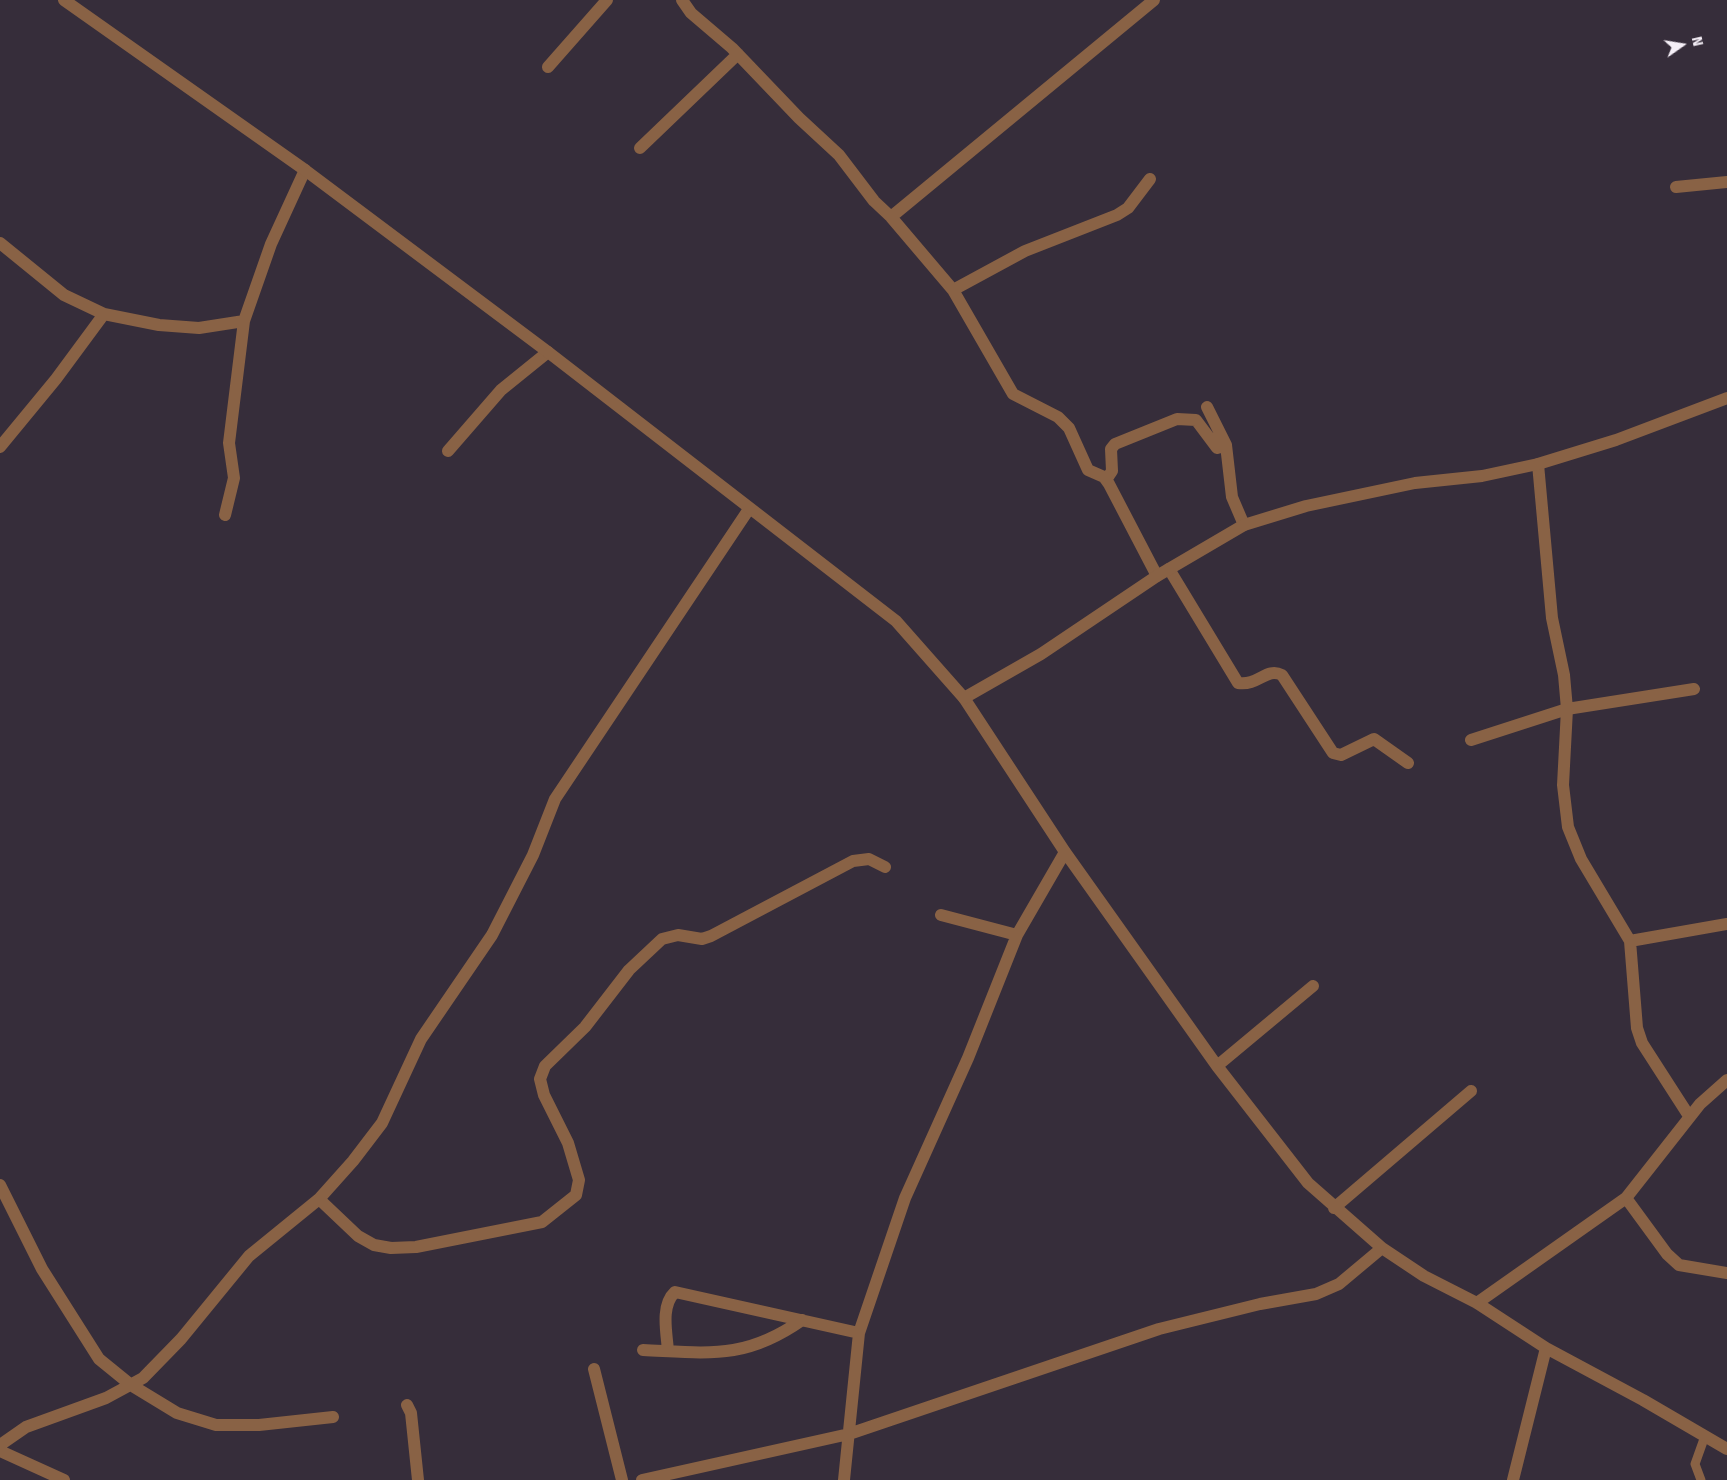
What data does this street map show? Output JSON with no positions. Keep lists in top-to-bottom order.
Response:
{
  "north": "right"
}
